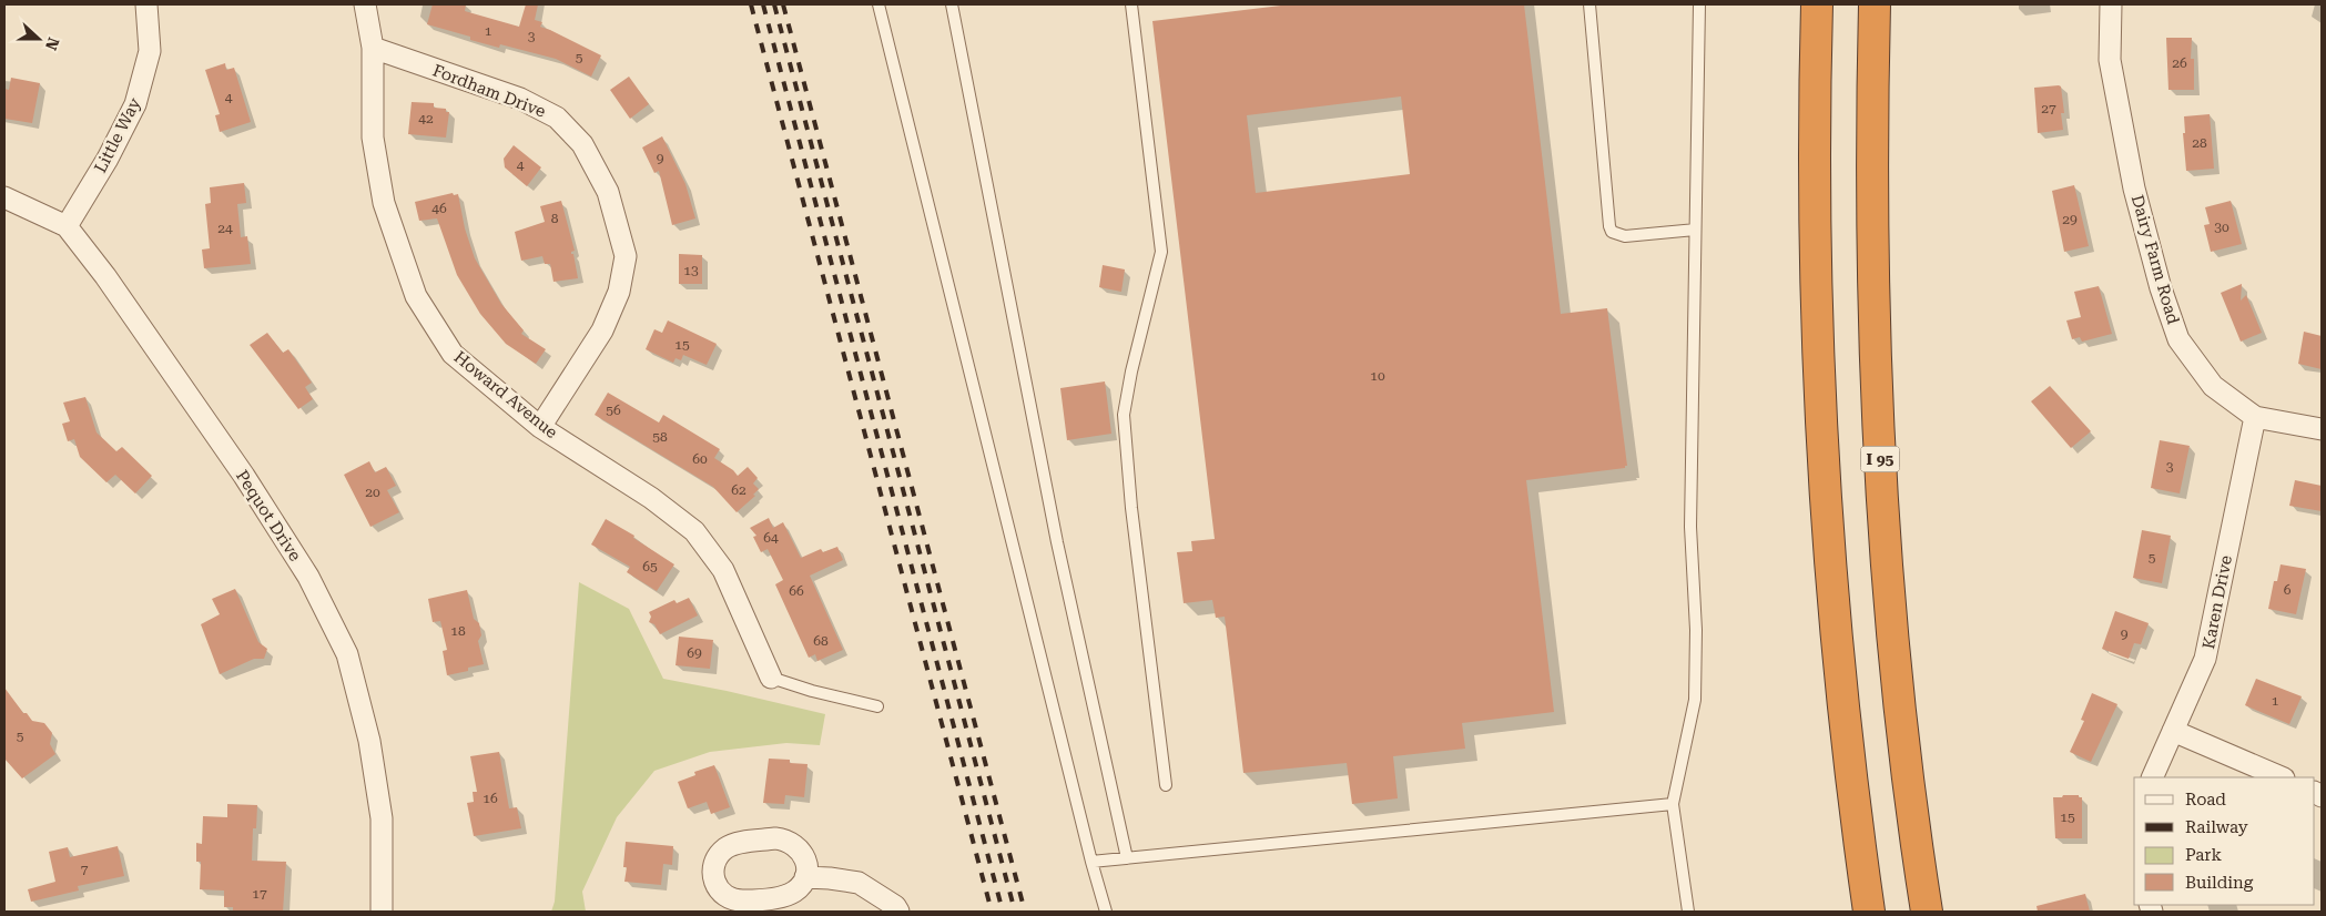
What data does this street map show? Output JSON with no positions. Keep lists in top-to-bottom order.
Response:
{
  "streets": {
    "highway": ["I 95"],
    "street": [
      "Fordham Drive",
      "Little Way",
      "Dairy Farm Road",
      "Howard Avenue",
      "Pequot Drive",
      "Karen Drive"
    ]
  },
  "crossings": [
    ["Fordham Drive", "Howard Avenue"],
    ["Little Way", "Pequot Drive"],
    ["Dairy Farm Road", "Karen Drive"]
  ],
  "house_numbers": [
    "1",
    "3",
    "5",
    "26",
    "4",
    "27",
    "42",
    "28",
    "9",
    "4",
    "46",
    "8",
    "29",
    "30",
    "24",
    "13",
    "15",
    "10",
    "56",
    "58",
    "60",
    "3",
    "62",
    "20",
    "64",
    "5",
    "65",
    "6",
    "66",
    "18",
    "9",
    "68",
    "69",
    "1",
    "5",
    "16",
    "15",
    "7",
    "17"
  ],
  "legend": [
    "Road",
    "Railway",
    "Park",
    "Building"
  ],
  "north": "right"
}
